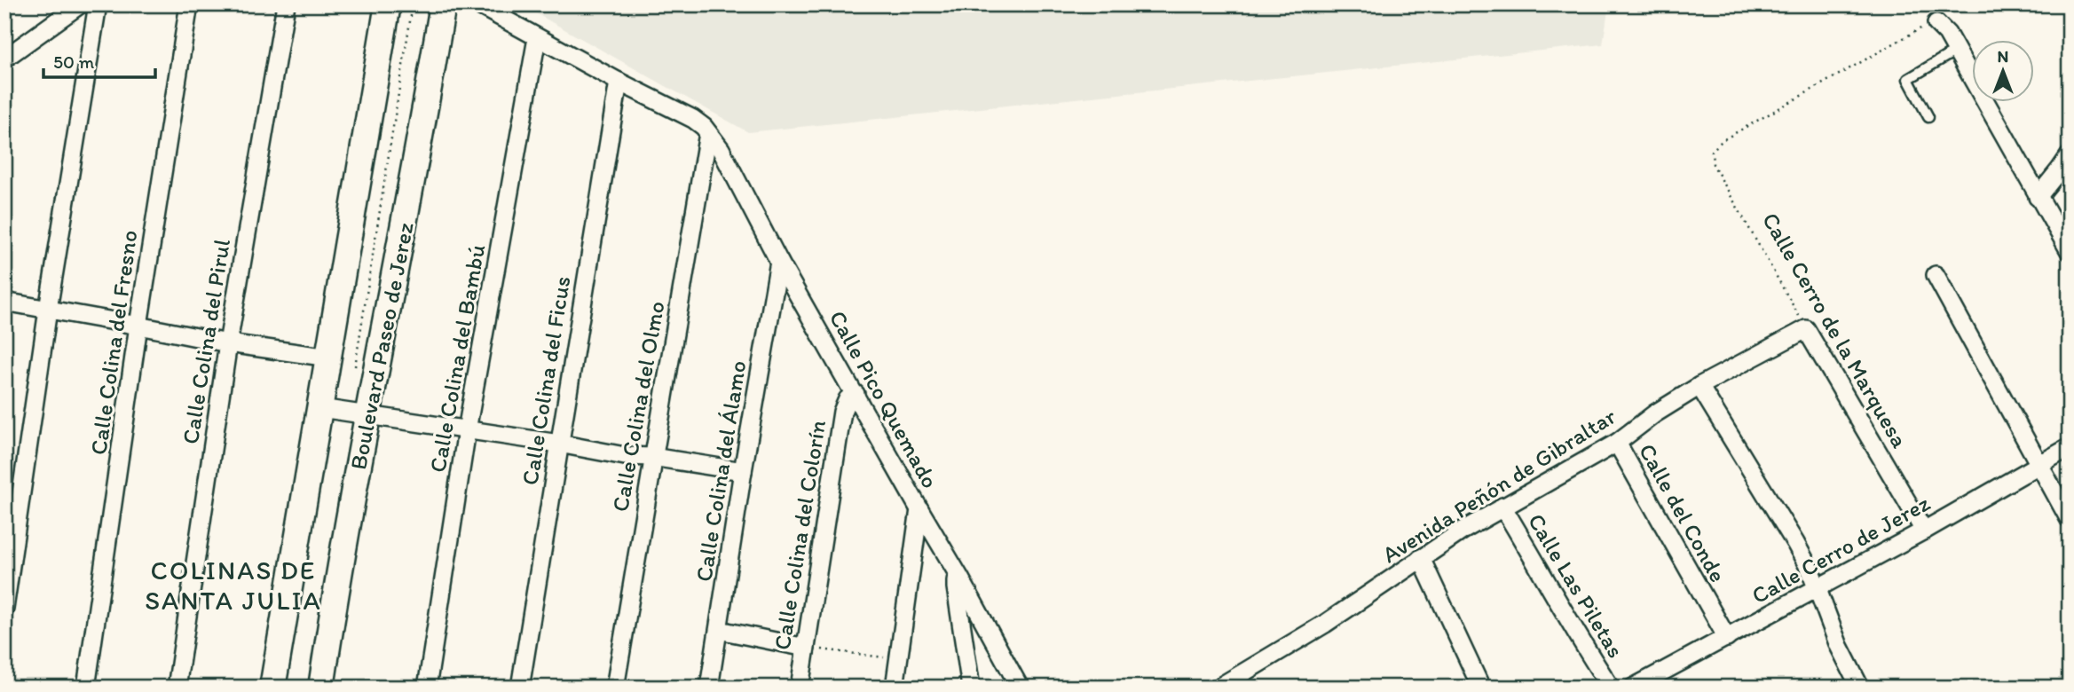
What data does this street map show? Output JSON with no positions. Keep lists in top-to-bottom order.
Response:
{
  "streets": {
    "main road": ["Boulevard Paseo de Jerez"],
    "street": [
      "Calle Cerro de la Marquesa",
      "Calle Colina del Pirul",
      "Calle Colina del Fresno",
      "Calle Colina del Bambú",
      "Calle Colina del Ficus",
      "Calle Pico Quemado",
      "Calle Colina del Olmo",
      "Calle Colina del Álamo",
      "Avenida Peñón de Gibraltar",
      "Calle del Conde",
      "Calle Colina del Colorín",
      "Calle Cerro de Jerez",
      "Calle Las Piletas"
    ]
  },
  "crossings": [
    ["Calle Cerro de la Marquesa", "Avenida Peñón de Gibraltar"],
    ["Calle Cerro de la Marquesa", "Calle Cerro de Jerez"],
    ["Calle Colina del Bambú", "Calle Pico Quemado"],
    ["Calle Colina del Ficus", "Calle Pico Quemado"],
    ["Calle Pico Quemado", "Calle Colina del Olmo"],
    ["Calle Pico Quemado", "Calle Colina del Álamo"],
    ["Calle Pico Quemado", "Calle Colina del Colorín"],
    ["Avenida Peñón de Gibraltar", "Calle del Conde"],
    ["Avenida Peñón de Gibraltar", "Calle Las Piletas"],
    ["Calle del Conde", "Calle Cerro de Jerez"]
  ],
  "districts": ["COLINAS DE SANTA JULIA"],
  "scale_bar": "50 m",
  "north": "top"
}
